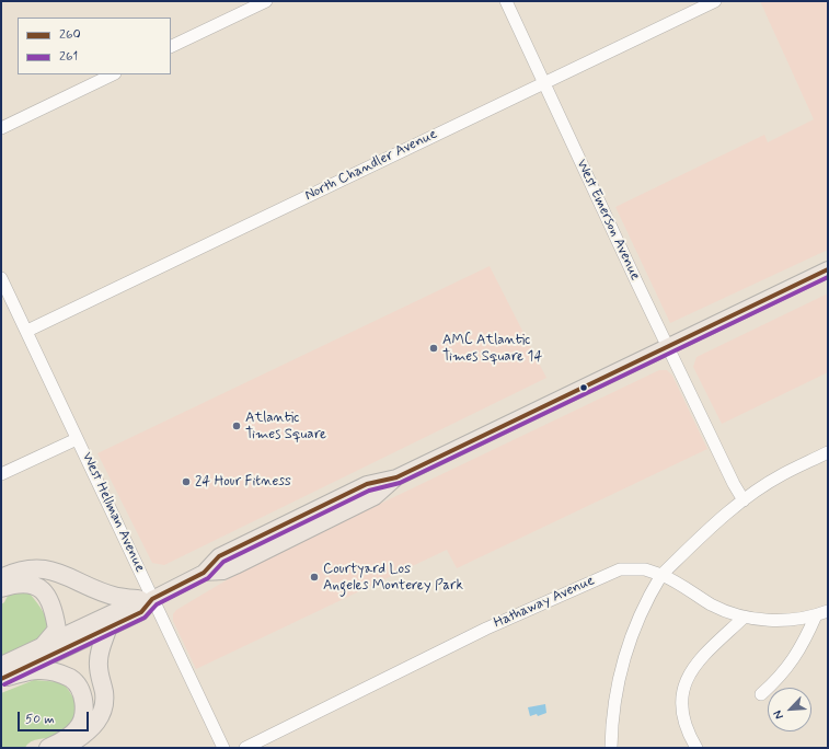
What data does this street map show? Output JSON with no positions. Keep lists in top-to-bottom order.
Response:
{
  "streets": {
    "street": [
      "North Chandler Avenue",
      "West Emerson Avenue",
      "West Hellman Avenue",
      "Hathaway Avenue"
    ]
  },
  "crossings": [
    ["North Chandler Avenue", "West Emerson Avenue"],
    ["North Chandler Avenue", "West Hellman Avenue"]
  ],
  "places": [
    "AMC Atlantic Times Square 14",
    "Atlantic Times Square",
    "24 Hour Fitness",
    "Courtyard Los Angeles Monterey Park"
  ],
  "lines": ["transit line 260", "transit line 261"],
  "legend": ["260", "261"],
  "scale_bar": "50 m",
  "north": "bottom left"
}
